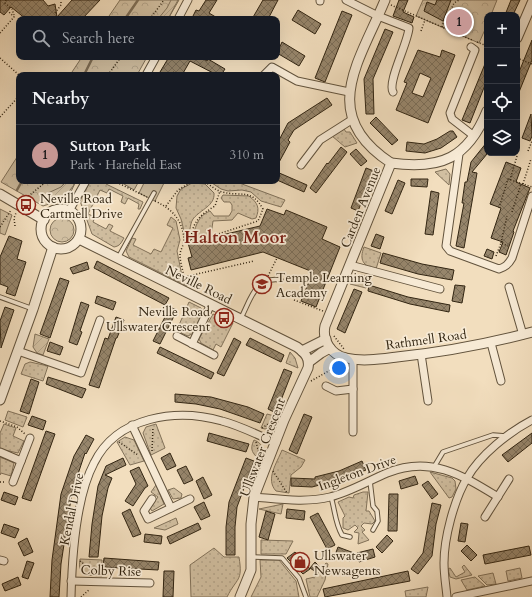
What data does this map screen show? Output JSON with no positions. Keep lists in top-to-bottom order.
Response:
{
  "streets": {
    "street": [
      "Carden Avenue",
      "Neville Road",
      "Rathmell Road",
      "Ullswater Crescent",
      "Ingleton Drive",
      "Kendal Drive",
      "Colby Rise"
    ]
  },
  "crossings": [
    ["Carden Avenue", "Rathmell Road"],
    ["Neville Road", "Ullswater Crescent"],
    ["Ullswater Crescent", "Ingleton Drive"],
    ["Ullswater Crescent", "Kendal Drive"],
    ["Kendal Drive", "Colby Rise"]
  ],
  "districts": ["Halton Moor"],
  "places": {
    "bus stop": ["Neville Road Cartmell Drive", "Neville Road Ullswater Crescent"],
    "school or university": ["Temple Learning Academy"],
    "shop": ["Ullswater Newsagents"]
  },
  "page": {
    "pins": "1",
    "map_buttons": ["+", "−"],
    "search": "Search here",
    "heading": "Nearby",
    "list": [
      {
        "mark": "1",
        "name": "Sutton Park",
        "note": "Park · Harefield East",
        "value": "310 m"
      }
    ]
  }
}
